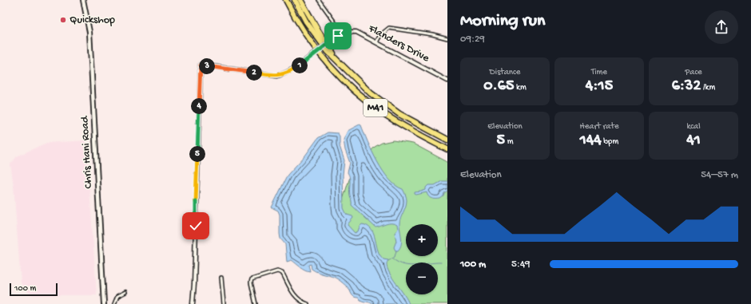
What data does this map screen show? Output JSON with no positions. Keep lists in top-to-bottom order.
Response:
{
  "streets": {
    "highway": ["M41"],
    "main road": ["Chris Hani Road"],
    "street": ["Flanders Drive"]
  },
  "places": ["Quickshop"],
  "scale_bar": "100 m",
  "page": {
    "heading": ["Morning run", "09:29"],
    "stats": [
      ["Distance", "0.65 km"],
      ["Time", "4:15"],
      ["Pace", "6:32 /km"],
      ["Elevation", "5 m"],
      ["Heart rate", "144 bpm"],
      ["kcal", "41"]
    ],
    "pins": [
      "1",
      "3",
      "2",
      "4",
      "5"
    ],
    "chart": ["Elevation", "54–57 m"],
    "map_buttons": ["+", "−"],
    "list": [
      {
        "name": "100 m",
        "note": "5:49"
      }
    ],
    "scale": "100 m"
  }
}
